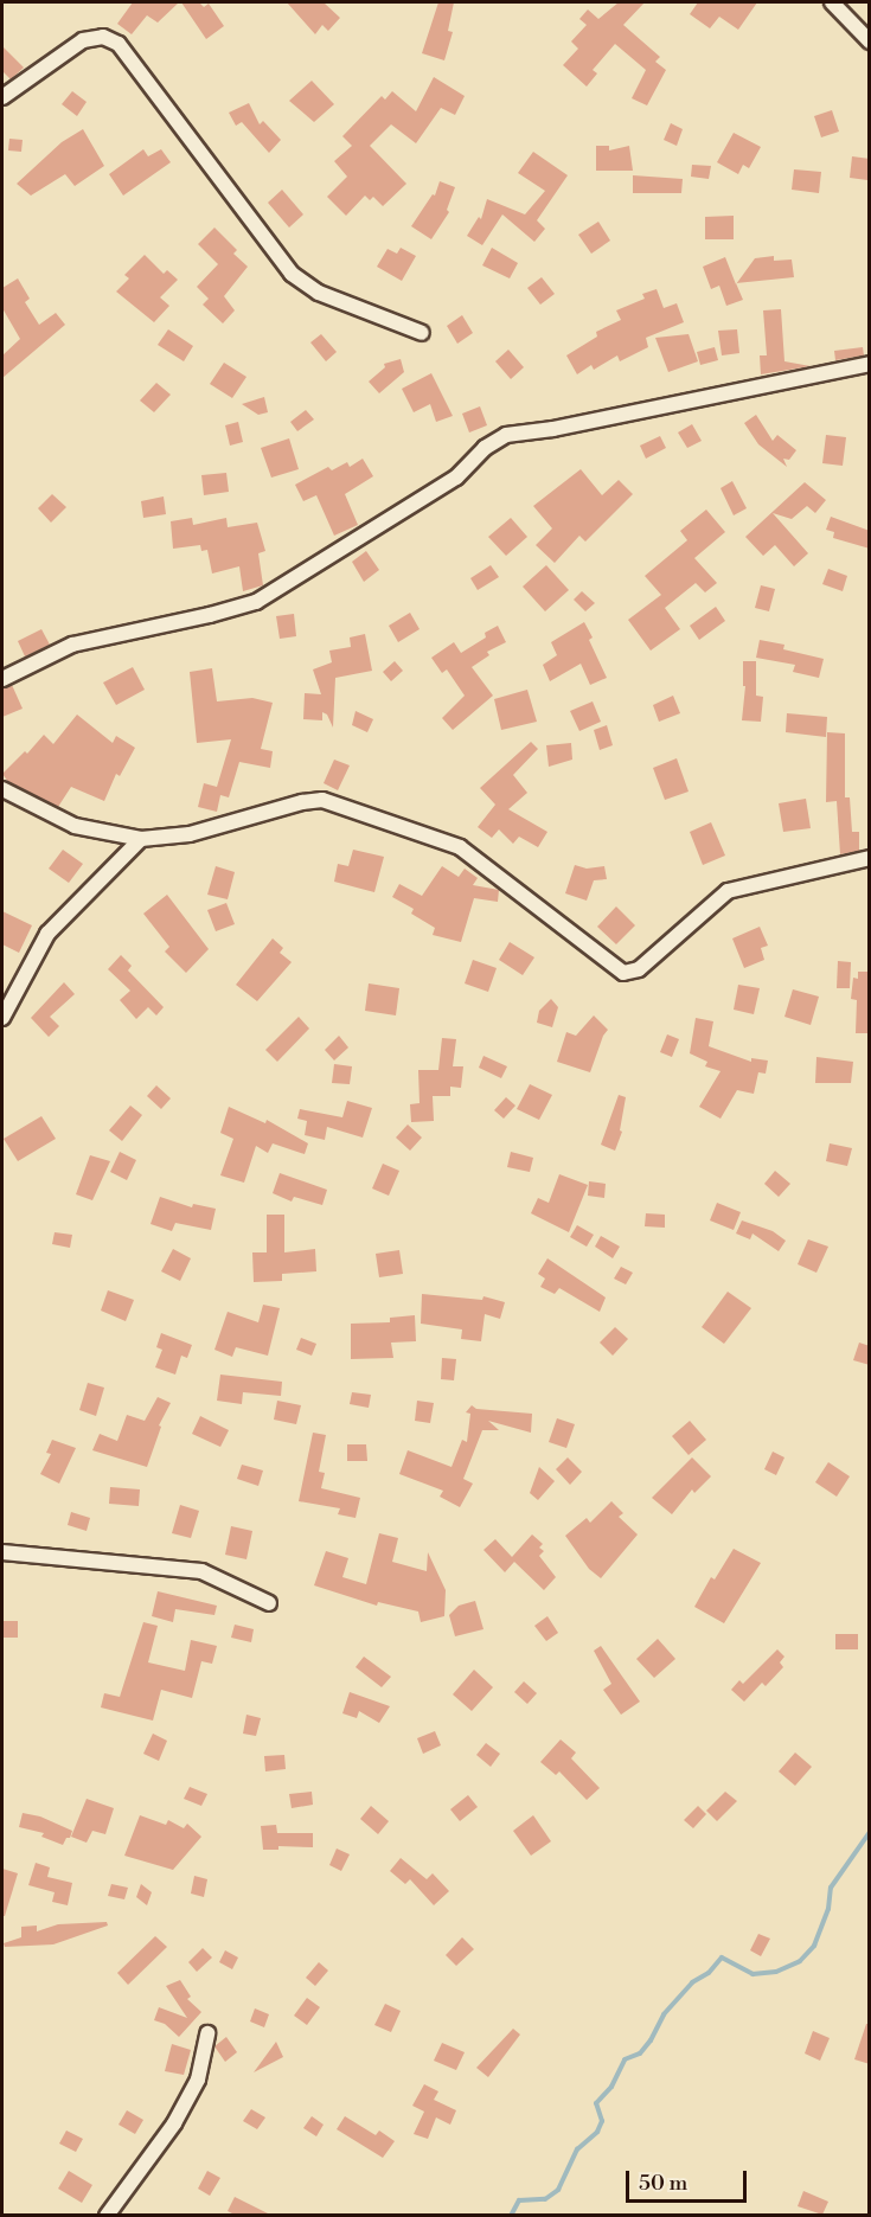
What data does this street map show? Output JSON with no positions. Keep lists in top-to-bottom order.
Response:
{
  "scale_bar": "50 m"
}
